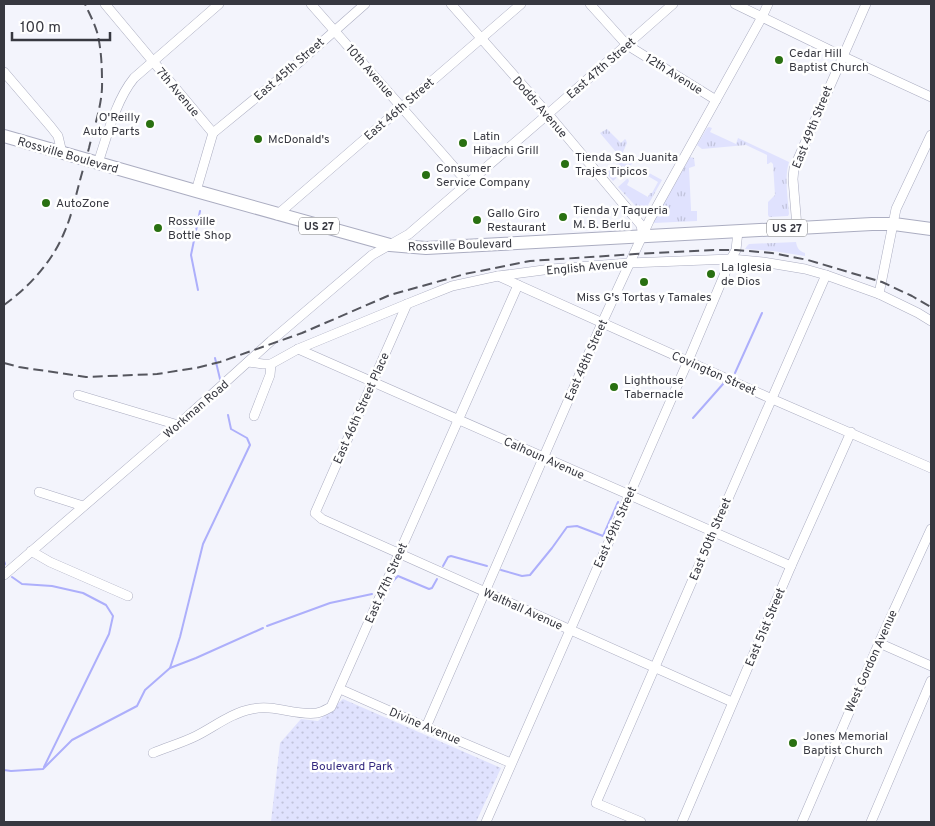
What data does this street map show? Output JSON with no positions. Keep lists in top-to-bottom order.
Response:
{
  "streets": {
    "highway": ["Rossville Boulevard", "US 27"],
    "street": [
      "East 47th Street",
      "East 45th Street",
      "10th Avenue",
      "12th Avenue",
      "7th Avenue",
      "Dodds Avenue",
      "East 46th Street",
      "East 49th Street",
      "English Avenue",
      "East 48th Street",
      "Covington Street",
      "East 46th Street Place",
      "Workman Road",
      "Calhoun Avenue",
      "East 50th Street",
      "Walthall Avenue",
      "East 51st Street",
      "West Gordon Avenue",
      "Divine Avenue"
    ]
  },
  "crossings": [
    ["East 47th Street", "10th Avenue"],
    ["East 47th Street", "12th Avenue"],
    ["East 47th Street", "Dodds Avenue"],
    ["East 47th Street", "Rossville Boulevard"],
    ["East 47th Street", "Covington Street"],
    ["East 47th Street", "Workman Road"],
    ["East 47th Street", "Calhoun Avenue"],
    ["East 47th Street", "Walthall Avenue"],
    ["East 47th Street", "Divine Avenue"],
    ["East 45th Street", "10th Avenue"],
    ["East 45th Street", "7th Avenue"],
    ["10th Avenue", "East 46th Street"],
    ["12th Avenue", "East 48th Street"],
    ["Dodds Avenue", "East 46th Street"],
    ["Dodds Avenue", "Rossville Boulevard"],
    ["Dodds Avenue", "East 48th Street"],
    ["East 46th Street", "Rossville Boulevard"],
    ["East 49th Street", "Rossville Boulevard"],
    ["East 49th Street", "English Avenue"],
    ["East 49th Street", "Covington Street"],
    ["East 49th Street", "Calhoun Avenue"],
    ["East 49th Street", "Walthall Avenue"],
    ["East 49th Street", "Divine Avenue"],
    ["Rossville Boulevard", "East 48th Street"],
    ["Rossville Boulevard", "Workman Road"],
    ["English Avenue", "East 48th Street"],
    ["English Avenue", "Covington Street"],
    ["English Avenue", "East 46th Street Place"],
    ["English Avenue", "Calhoun Avenue"],
    ["English Avenue", "East 50th Street"],
    ["East 48th Street", "Covington Street"],
    ["East 48th Street", "Calhoun Avenue"],
    ["East 48th Street", "Walthall Avenue"],
    ["East 48th Street", "Divine Avenue"],
    ["Covington Street", "East 50th Street"],
    ["Covington Street", "East 51st Street"],
    ["East 46th Street Place", "Calhoun Avenue"],
    ["East 46th Street Place", "Walthall Avenue"],
    ["Calhoun Avenue", "East 50th Street"],
    ["Calhoun Avenue", "East 51st Street"],
    ["East 50th Street", "Walthall Avenue"],
    ["Walthall Avenue", "East 51st Street"]
  ],
  "parks": ["Boulevard Park"],
  "places": [
    "Cedar Hill Baptist Church",
    "O'Reilly Auto Parts",
    "McDonald's",
    "Latin Hibachi Grill",
    "Tienda San Juanita Trajes Tipicos",
    "Consumer Service Company",
    "AutoZone",
    "Tienda y Taqueria M. B. Berlu",
    "Gallo Giro Restaurant",
    "Rossville Bottle Shop",
    "La Iglesia de Dios",
    "Miss G's Tortas y Tamales",
    "Lighthouse Tabernacle",
    "Jones Memorial Baptist Church"
  ],
  "scale_bar": "100 m"
}
